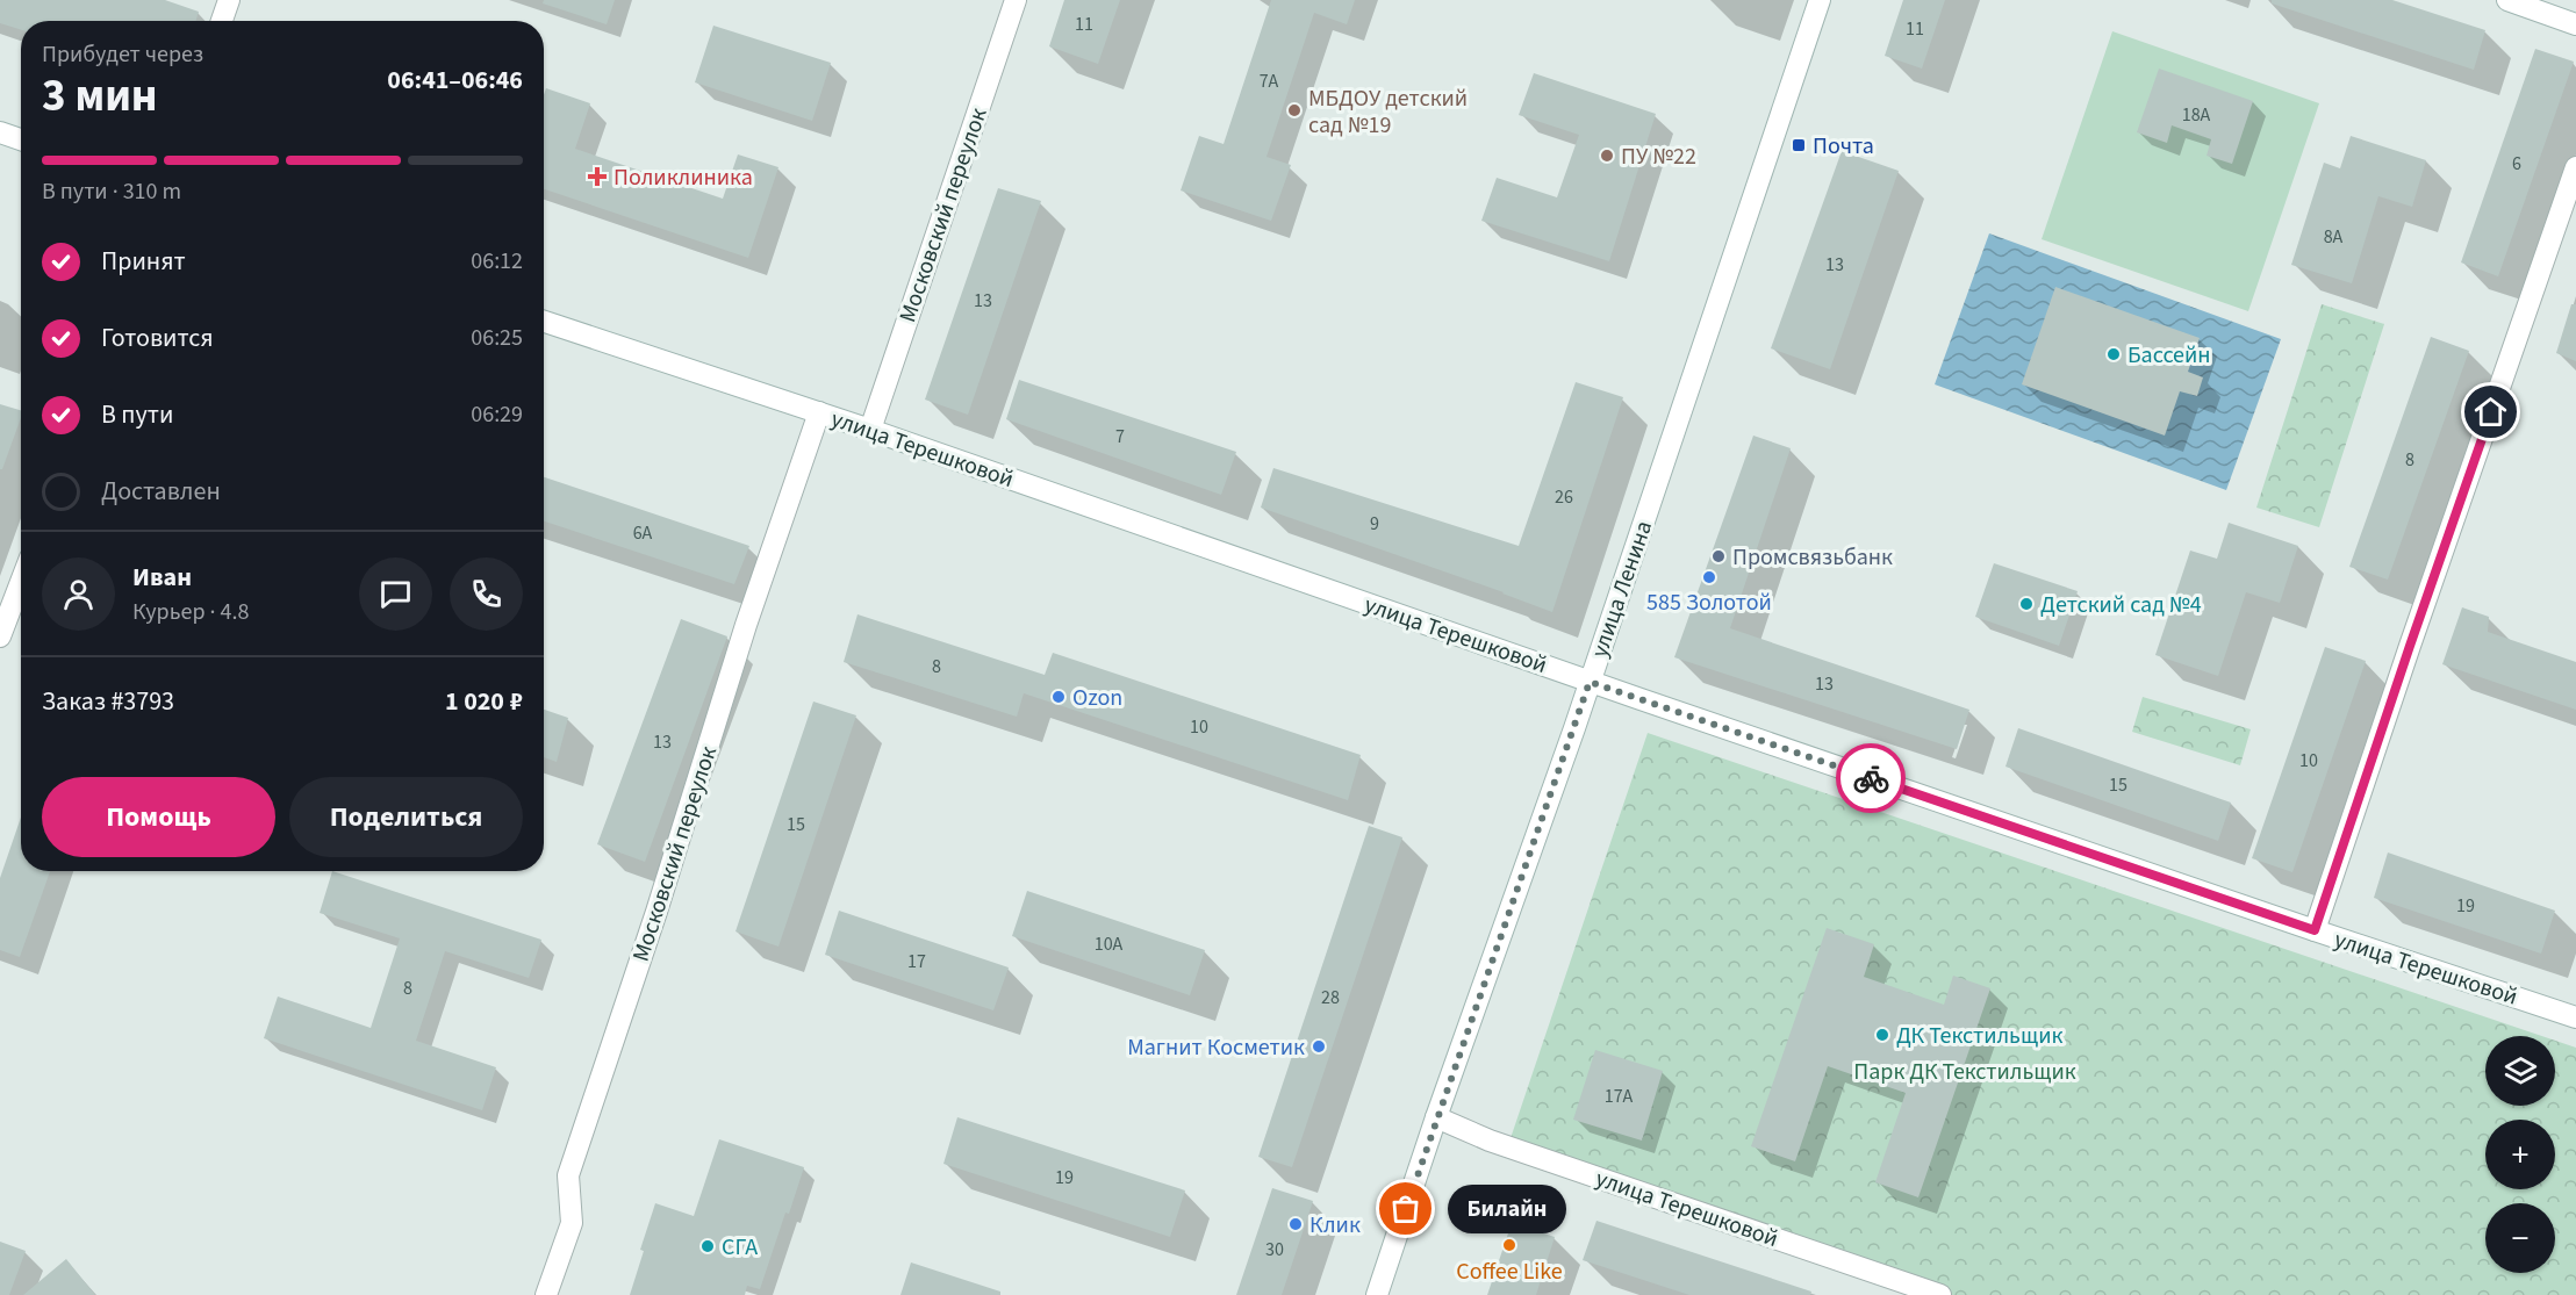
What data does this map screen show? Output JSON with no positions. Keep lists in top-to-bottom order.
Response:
{
  "streets": {
    "street": ["Московский переулок", "улица Терешковой", "улица Ленина"]
  },
  "crossings": [
    ["Московский переулок", "улица Терешковой"],
    ["улица Терешковой", "улица Ленина"]
  ],
  "parks": ["Парк ДК Текстильщик"],
  "places": {
    "other": [
      "МБДОУ детский сад №19",
      "ПУ №22",
      "Бассейн",
      "Промсвязьбанк",
      "585 Золотой",
      "Детский сад №4",
      "Ozon",
      "ДК Текстильщик",
      "Магнит Косметик",
      "Билайн",
      "Клик",
      "Coffee Like",
      "СГА"
    ],
    "transit": ["Почта"],
    "health": ["Поликлиника"]
  },
  "house_numbers": [
    "11",
    "11",
    "7А",
    "18А",
    "6",
    "8А",
    "13",
    "13",
    "7",
    "8",
    "26",
    "9",
    "6А",
    "8",
    "13",
    "10",
    "13",
    "10",
    "15",
    "15",
    "19",
    "10А",
    "17",
    "8",
    "28",
    "17А",
    "19",
    "30"
  ],
  "page": {
    "heading": ["3 мин", "Прибудет через", "06:41–06:46"],
    "panel": [
      "Иван",
      "Курьер · 4.8",
      "Заказ #3793",
      "1 020 ₽"
    ],
    "bar": "В пути · 310 m",
    "list": [
      ["Принят", "06:12"],
      ["Готовится", "06:25"],
      ["В пути", "06:29"],
      "Доставлен"
    ],
    "buttons": ["Помощь", "Поделиться"],
    "map_buttons": ["+", "−"],
    "bubble": "Билайн"
  }
}
